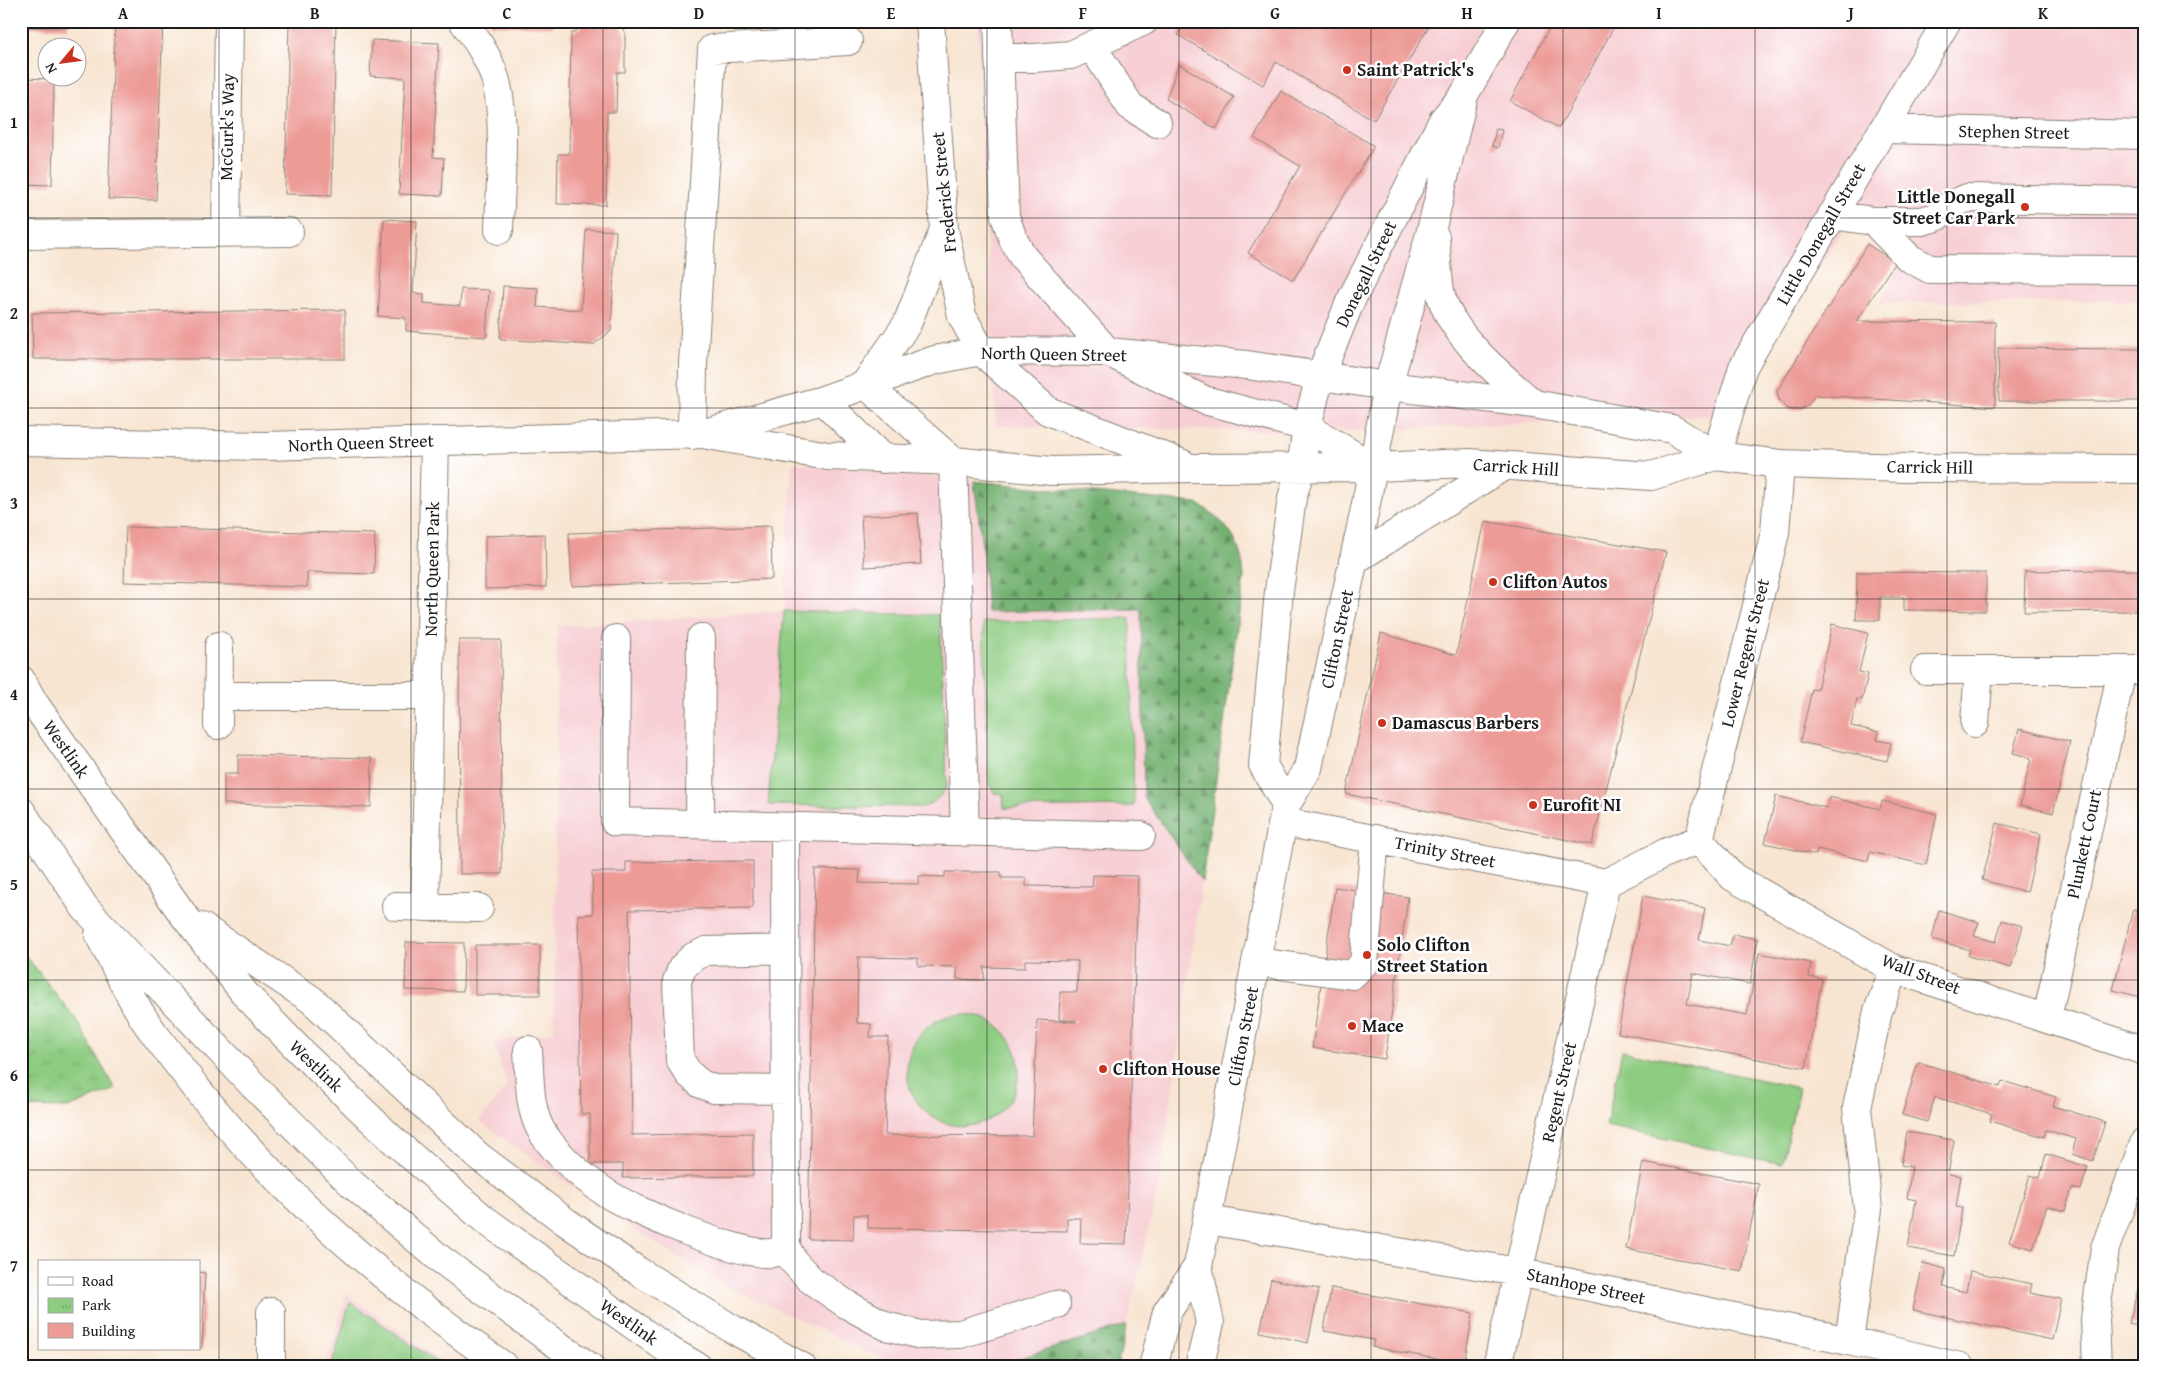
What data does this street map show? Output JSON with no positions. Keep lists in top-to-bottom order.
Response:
{
  "streets": {
    "main road": [
      "McGurk's Way",
      "Stephen Street",
      "Frederick Street",
      "Little Donegall Street",
      "Donegall Street",
      "North Queen Street",
      "Carrick Hill",
      "North Queen Park",
      "Clifton Street",
      "Lower Regent Street",
      "Westlink",
      "Plunkett Court",
      "Trinity Street",
      "Wall Street",
      "Regent Street",
      "Stanhope Street"
    ]
  },
  "crossings": [
    ["Stephen Street", "Little Donegall Street"],
    ["Frederick Street", "North Queen Street"],
    ["Little Donegall Street", "Carrick Hill"],
    ["Donegall Street", "North Queen Street"],
    ["Donegall Street", "Carrick Hill"],
    ["Donegall Street", "Clifton Street"],
    ["North Queen Street", "Carrick Hill"],
    ["North Queen Street", "North Queen Park"],
    ["North Queen Street", "Clifton Street"],
    ["Carrick Hill", "Clifton Street"],
    ["Carrick Hill", "Lower Regent Street"],
    ["Clifton Street", "Trinity Street"],
    ["Clifton Street", "Stanhope Street"],
    ["Lower Regent Street", "Wall Street"],
    ["Plunkett Court", "Wall Street"],
    ["Trinity Street", "Regent Street"],
    ["Regent Street", "Stanhope Street"]
  ],
  "places": [
    "Saint Patrick's",
    "Little Donegall Street Car Park",
    "Clifton Autos",
    "Damascus Barbers",
    "Eurofit NI",
    "Solo Clifton Street Station",
    "Mace",
    "Clifton House"
  ],
  "legend": ["Road", "Park", "Building"],
  "north": "bottom left",
  "grid": {
    "columns": [
      "A",
      "B",
      "C",
      "D",
      "E",
      "F",
      "G",
      "H",
      "I",
      "J",
      "K"
    ],
    "rows": [
      "1",
      "2",
      "3",
      "4",
      "5",
      "6",
      "7"
    ]
  }
}
